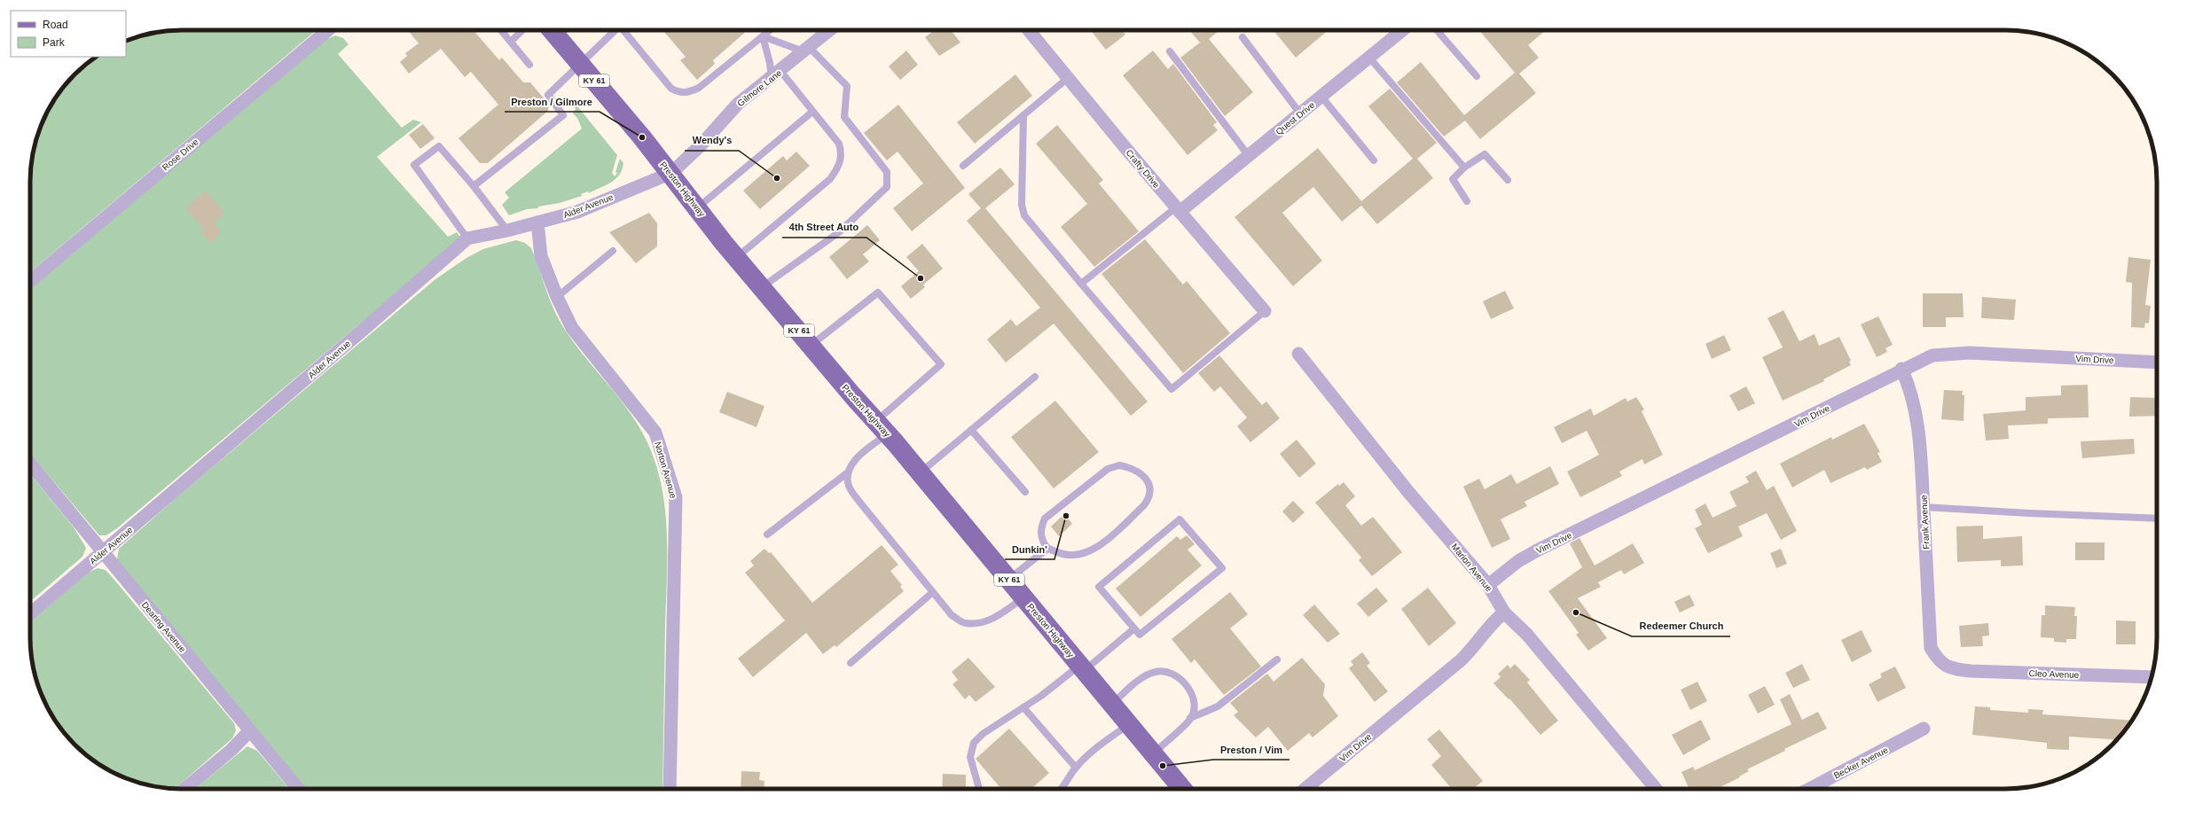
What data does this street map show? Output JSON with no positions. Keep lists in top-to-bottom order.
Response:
{
  "streets": {
    "main road": ["KY 61", "Preston Highway"],
    "street": [
      "Gilmore Lane",
      "Quest Drive",
      "Rose Drive",
      "Crafty Drive",
      "Alder Avenue",
      "Vim Drive",
      "Norton Avenue",
      "Frank Avenue",
      "Marion Avenue",
      "Dearing Avenue",
      "Cleo Avenue",
      "Becker Avenue"
    ]
  },
  "crossings": [
    ["Gilmore Lane", "Preston Highway"],
    ["Gilmore Lane", "Alder Avenue"],
    ["Quest Drive", "Crafty Drive"],
    ["Preston Highway", "Alder Avenue"],
    ["Alder Avenue", "Norton Avenue"],
    ["Alder Avenue", "Dearing Avenue"],
    ["Vim Drive", "Frank Avenue"],
    ["Vim Drive", "Marion Avenue"],
    ["Frank Avenue", "Cleo Avenue"]
  ],
  "places": [
    "Preston / Gilmore",
    "Wendy's",
    "4th Street Auto",
    "Dunkin'",
    "Redeemer Church",
    "Preston / Vim"
  ],
  "legend": ["Road", "Park"]
}
